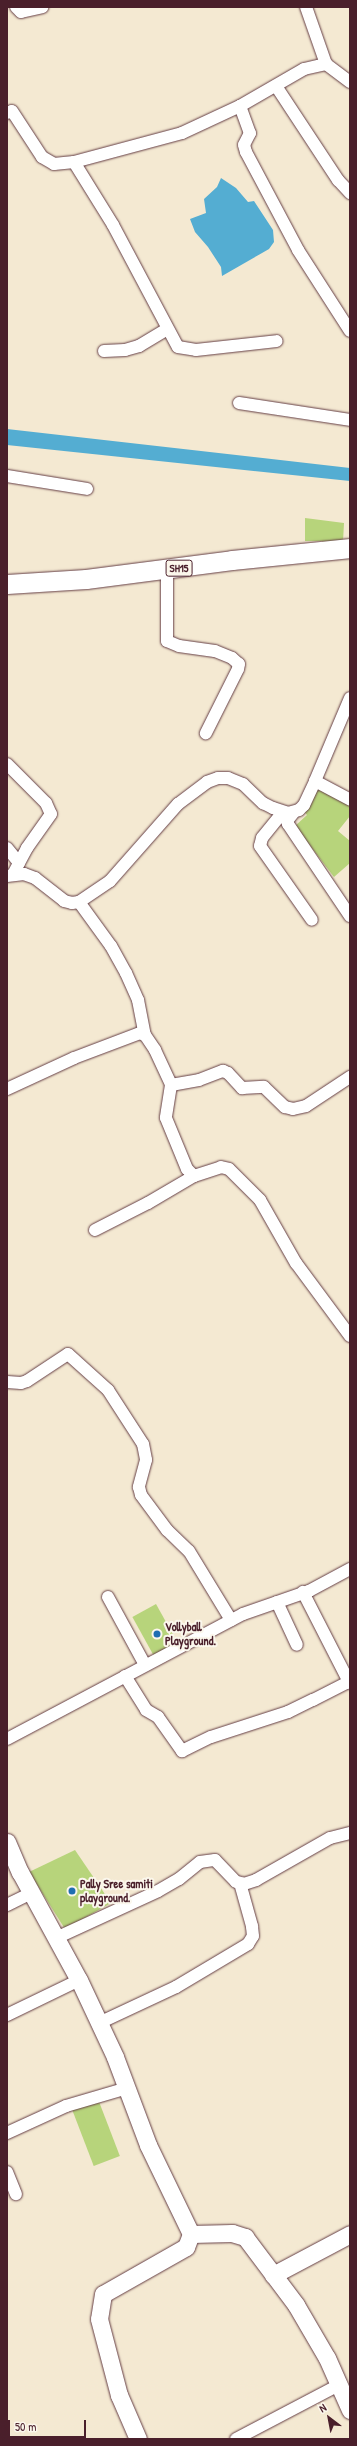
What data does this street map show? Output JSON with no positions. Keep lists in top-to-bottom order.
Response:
{
  "streets": {
    "main road": ["SH15"]
  },
  "places": ["Vollyball Playground.", "Pally Sree samiti playground."],
  "scale_bar": "50 m",
  "north": "top left"
}
